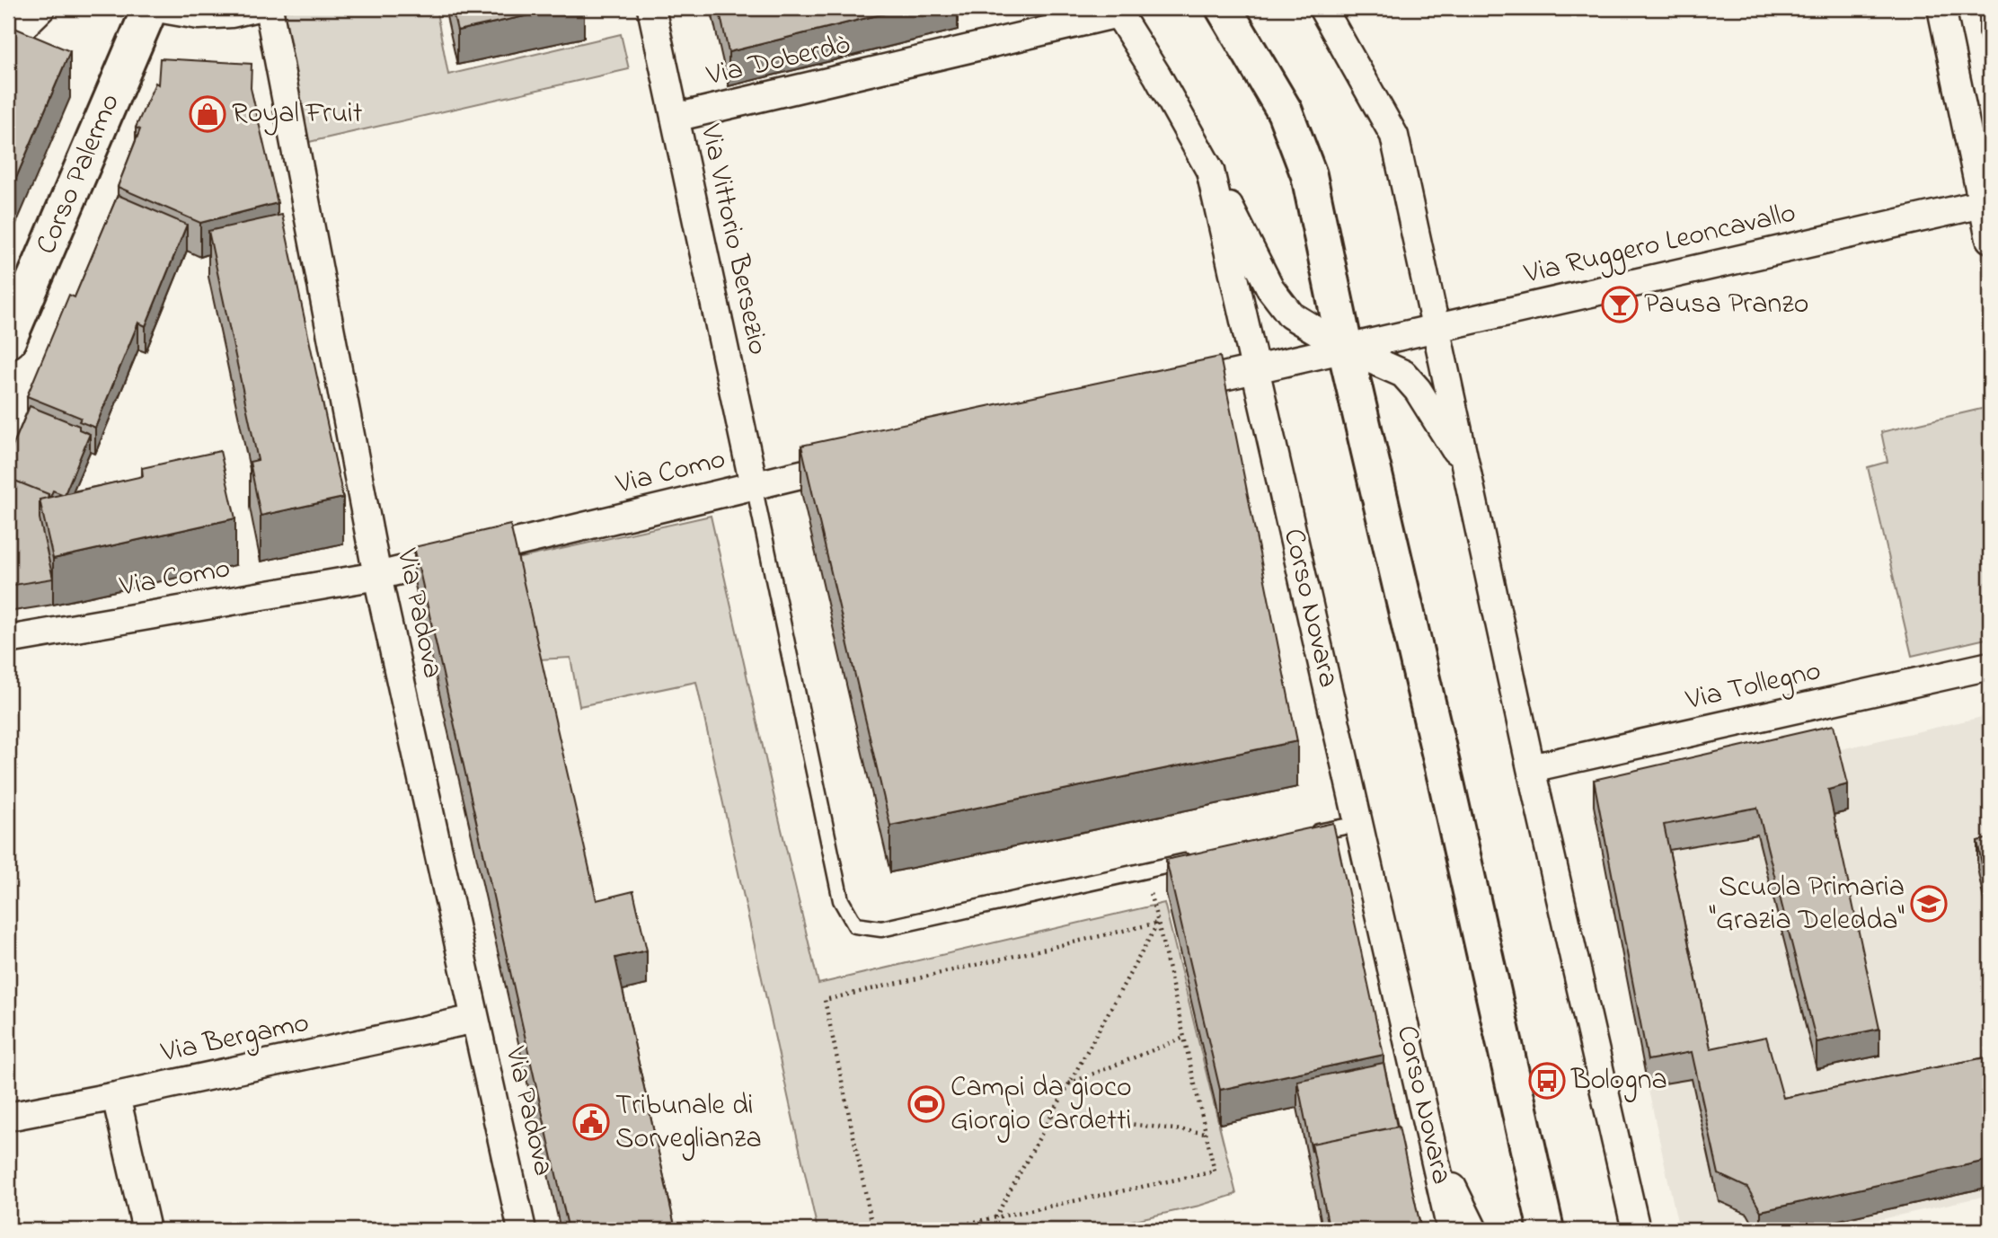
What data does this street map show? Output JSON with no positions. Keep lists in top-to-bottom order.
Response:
{
  "streets": {
    "main road": ["Corso Palermo"],
    "street": [
      "Via Doberdò",
      "Via Vittorio Bersezio",
      "Via Ruggero Leoncavallo",
      "Via Como",
      "Corso Novara",
      "Via Padova",
      "Via Tollegno",
      "Via Bergamo"
    ]
  },
  "crossings": [
    ["Via Doberdò", "Via Vittorio Bersezio"],
    ["Via Doberdò", "Corso Novara"],
    ["Via Vittorio Bersezio", "Via Como"],
    ["Via Como", "Via Padova"],
    ["Via Padova", "Via Bergamo"]
  ],
  "places": {
    "shop": ["Royal Fruit"],
    "bar": ["Pausa Pranzo"],
    "school or university": ["Scuola Primaria \"Grazia Deledda\""],
    "bus stop": ["Bologna"],
    "sports": ["Campi da gioco Giorgio Cardetti"],
    "public building": ["Tribunale di Sorveglianza"]
  }
}
